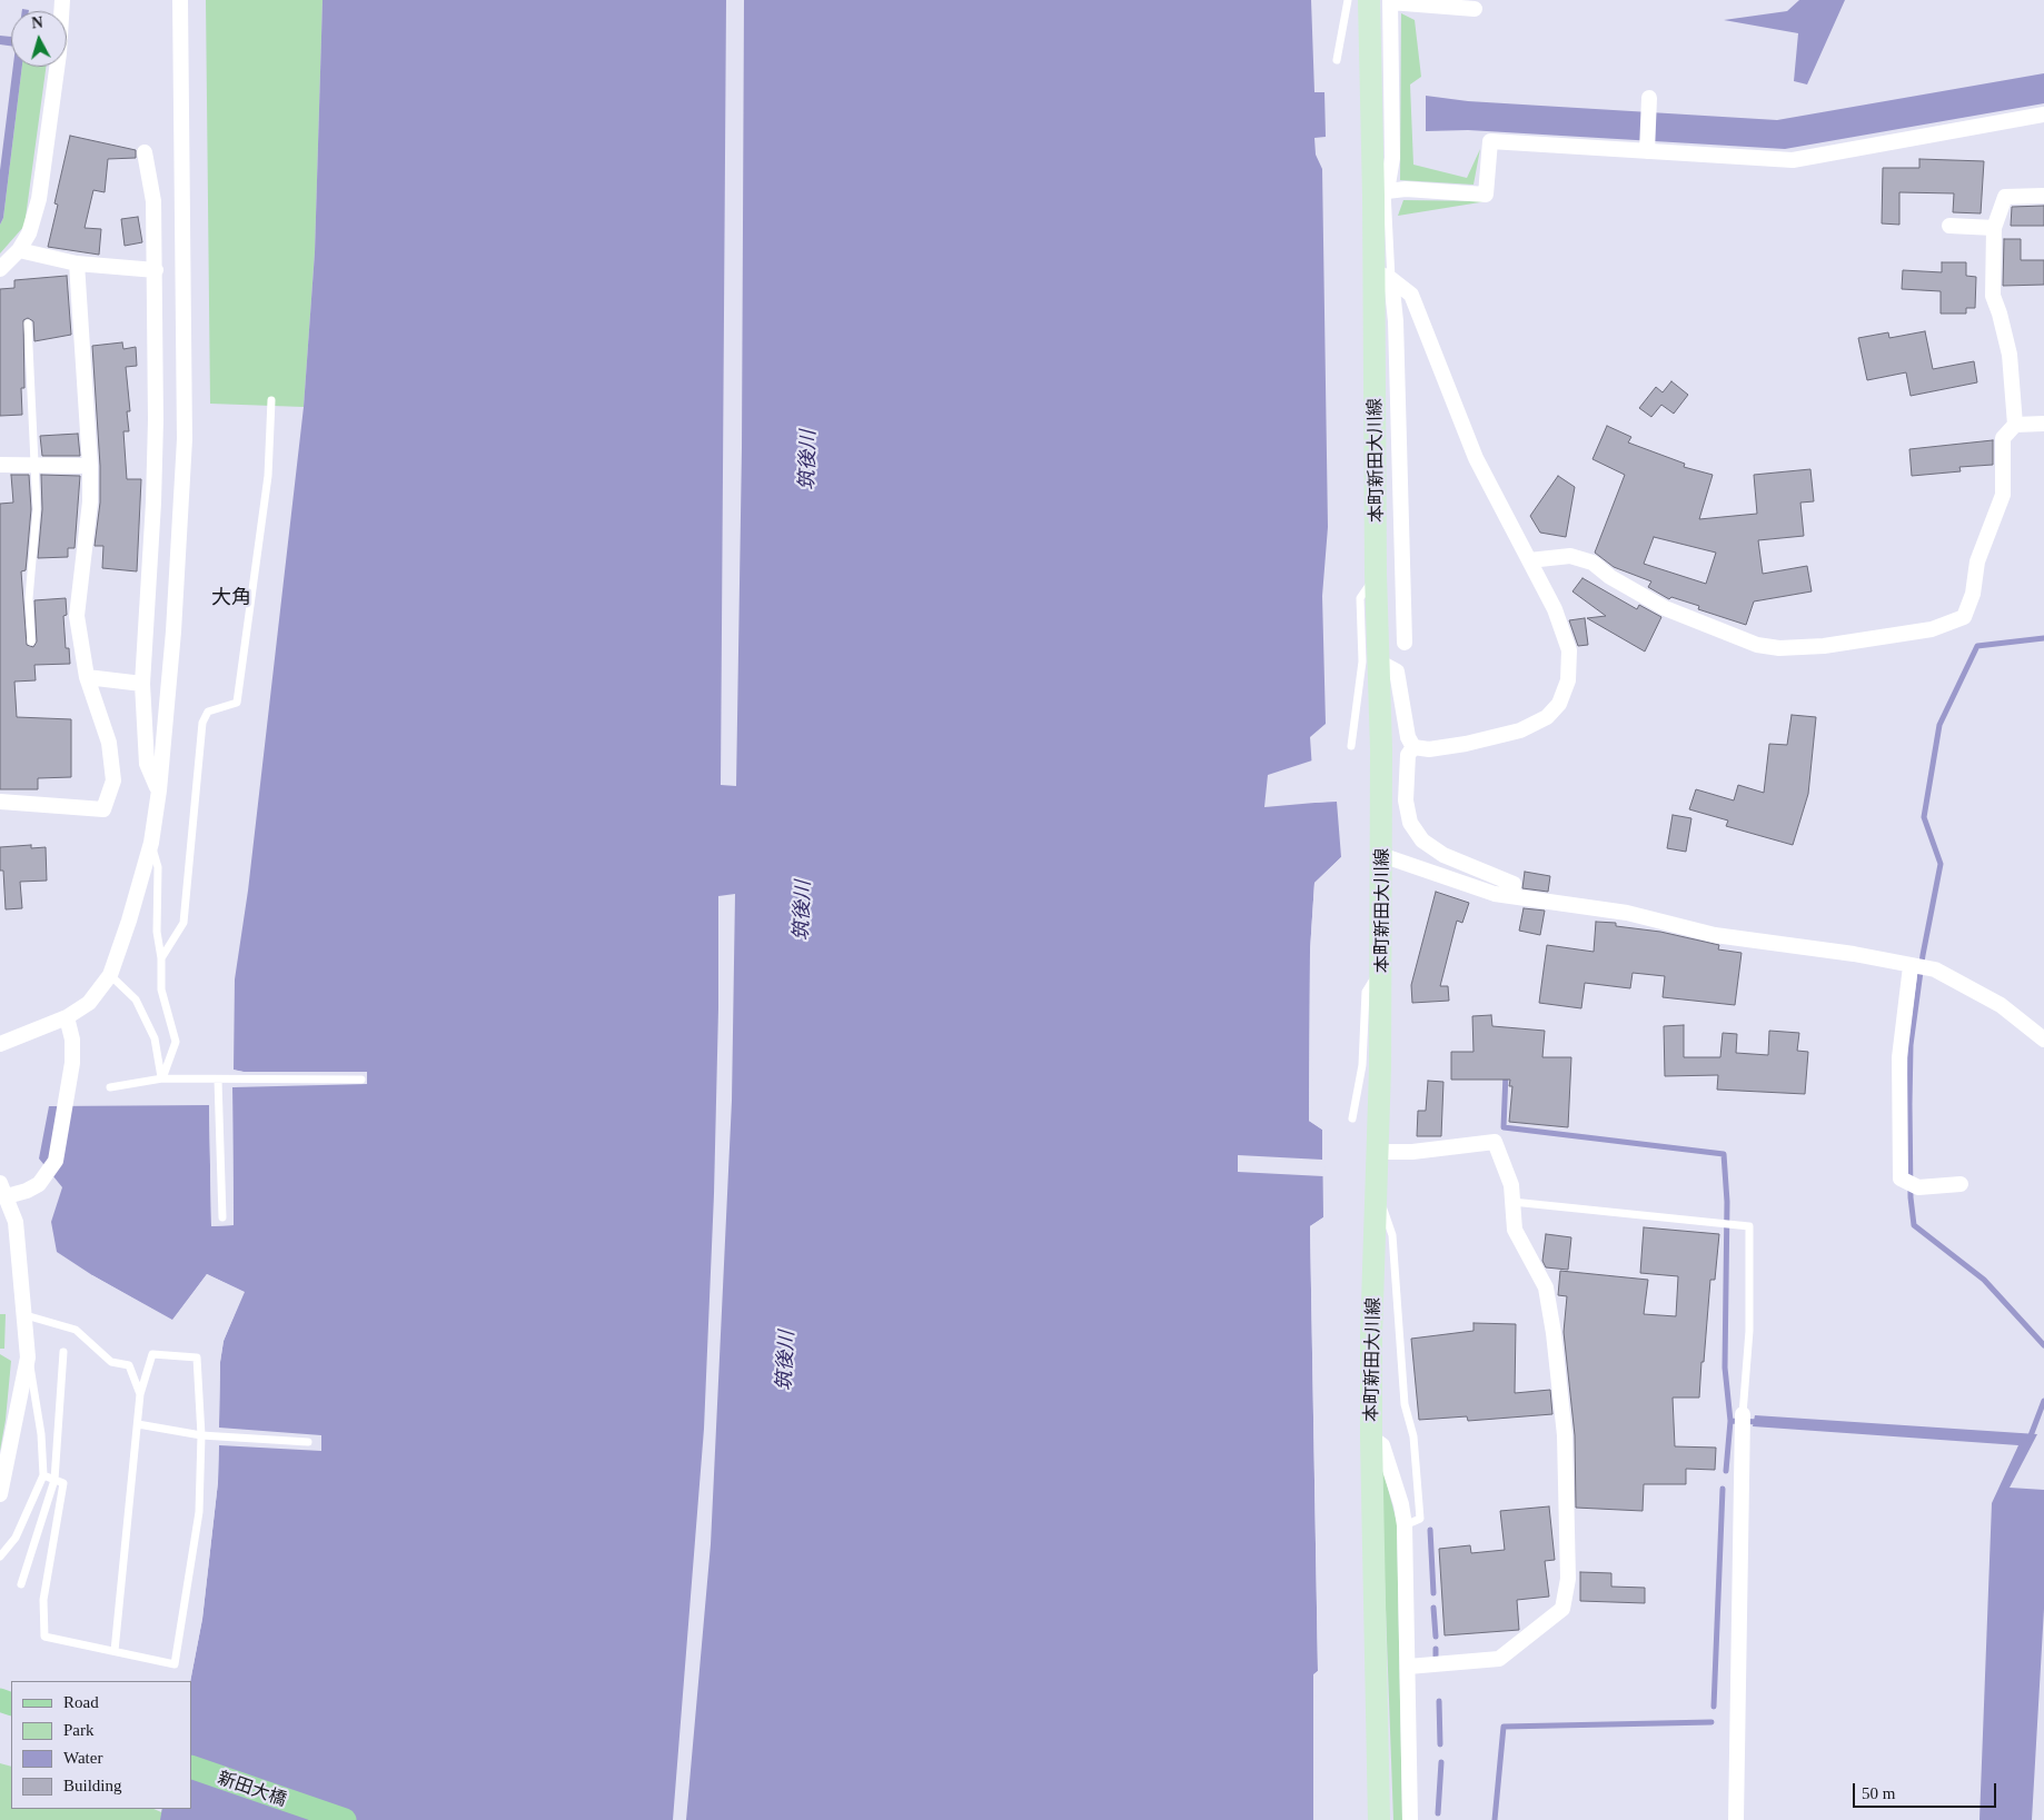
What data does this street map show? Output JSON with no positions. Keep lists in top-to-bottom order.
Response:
{
  "streets": {
    "main road": ["本町新田大川線", "新田大橋"]
  },
  "districts": ["大角"],
  "water": ["筑後川"],
  "legend": [
    "Road",
    "Park",
    "Water",
    "Building"
  ],
  "scale_bar": "50 m",
  "north": "top"
}
